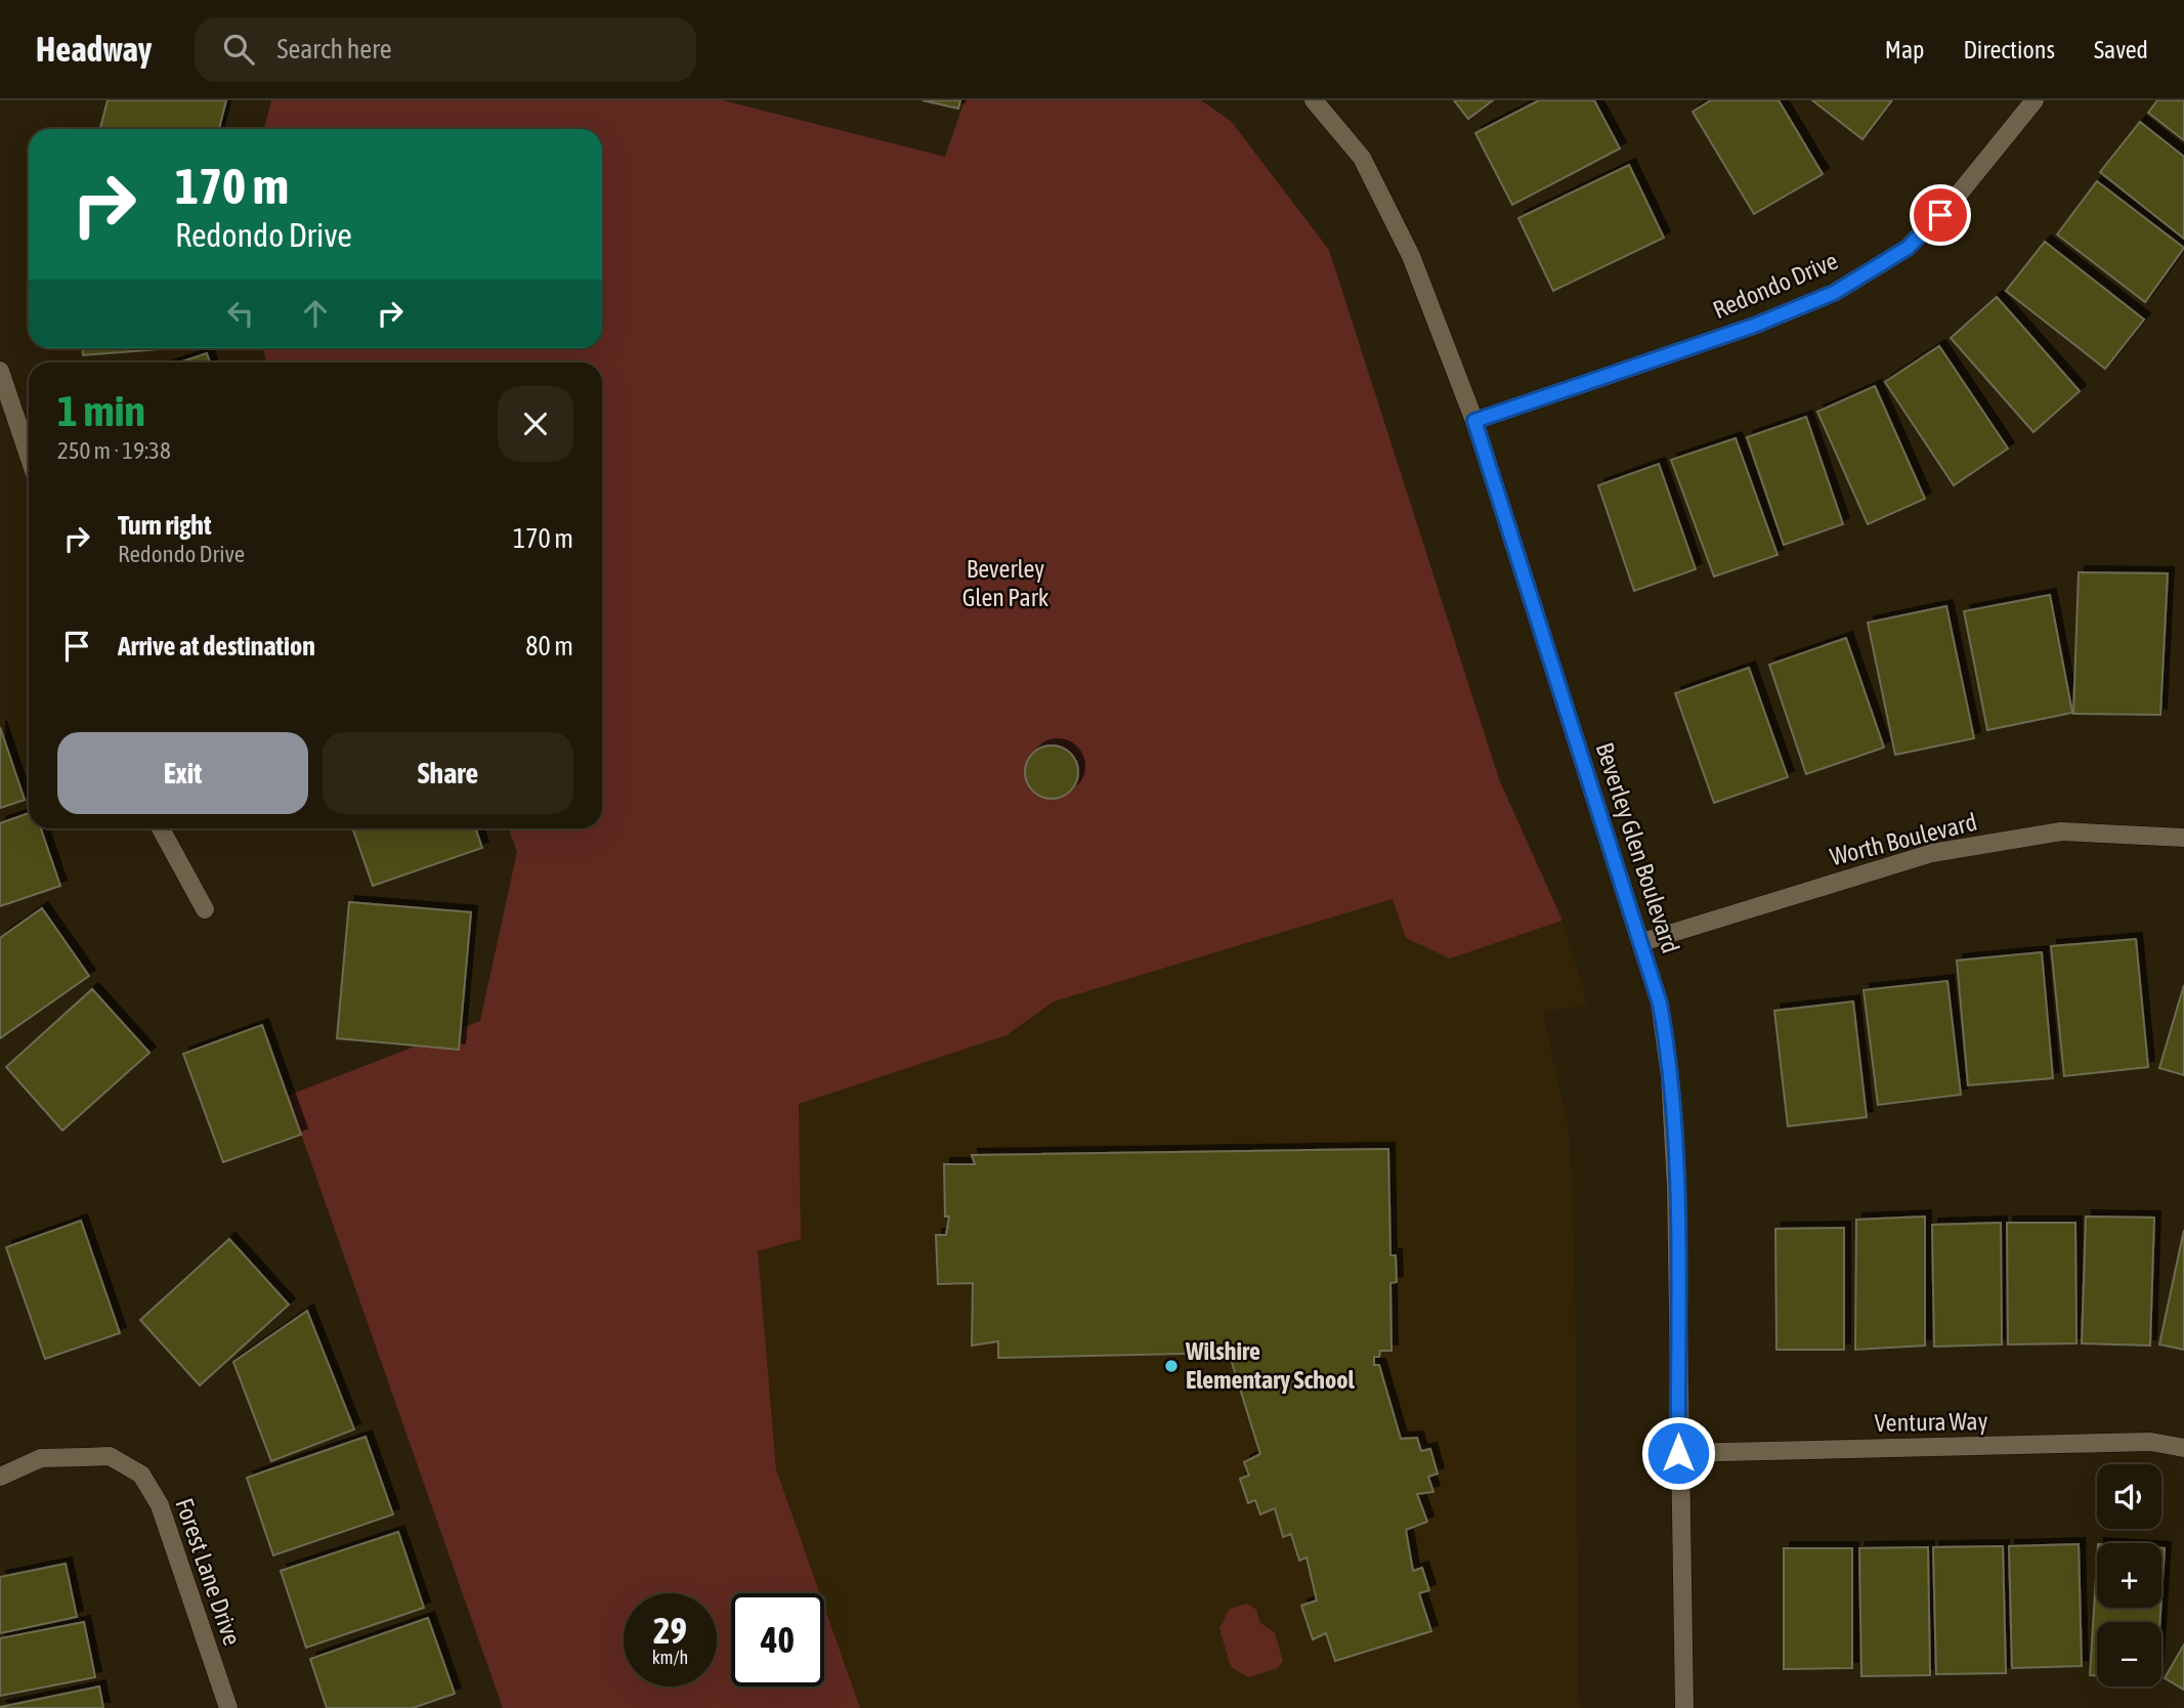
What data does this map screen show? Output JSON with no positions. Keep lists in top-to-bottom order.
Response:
{
  "streets": {
    "street": [
      "Redondo Drive",
      "Worth Boulevard",
      "Beverley Glen Boulevard",
      "Ventura Way",
      "Forest Lane Drive"
    ]
  },
  "crossings": [
    ["Redondo Drive", "Beverley Glen Boulevard"],
    ["Worth Boulevard", "Beverley Glen Boulevard"],
    ["Beverley Glen Boulevard", "Ventura Way"]
  ],
  "parks": ["Beverley Glen Park"],
  "places": ["Wilshire Elementary School"],
  "page": {
    "header": "Headway",
    "search": "Search here",
    "nav": ["Map", "Directions", "Saved"],
    "turn": ["170 m", "Redondo Drive"],
    "heading": ["1 min", "250 m · 19:38"],
    "list": [
      {
        "name": "Turn right",
        "note": "Redondo Drive",
        "value": "170 m"
      },
      {
        "name": "Arrive at destination",
        "value": "80 m"
      }
    ],
    "buttons": ["Exit", "Share"],
    "map_buttons": ["+", "−"],
    "speed": "29 km/h",
    "limit": "40"
  }
}
